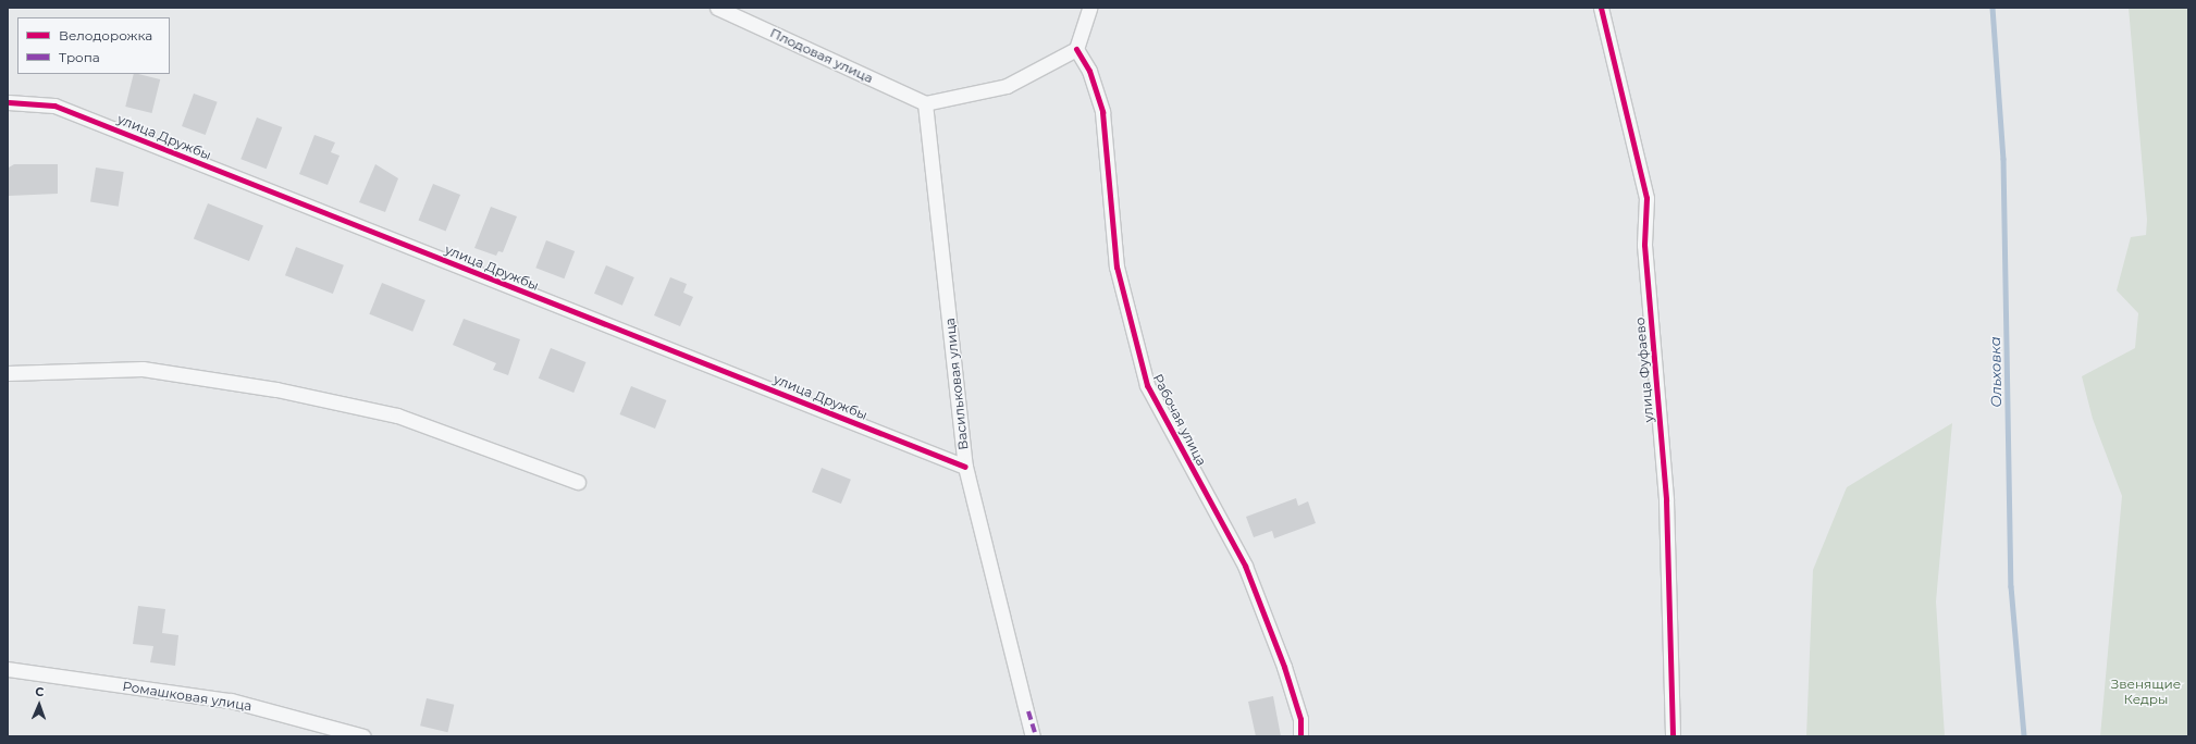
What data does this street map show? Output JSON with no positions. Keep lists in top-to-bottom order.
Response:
{
  "streets": {
    "street": [
      "Плодовая улица",
      "улица Дружбы",
      "улица Фуфаево",
      "Васильковая улица",
      "Рабочая улица",
      "Ромашковая улица"
    ]
  },
  "crossings": [
    ["Плодовая улица", "Васильковая улица"],
    ["улица Дружбы", "Васильковая улица"]
  ],
  "water": ["Ольховка"],
  "parks": ["Звенящие Кедры"],
  "legend": ["Велодорожка", "Тропа"],
  "north": "top"
}
